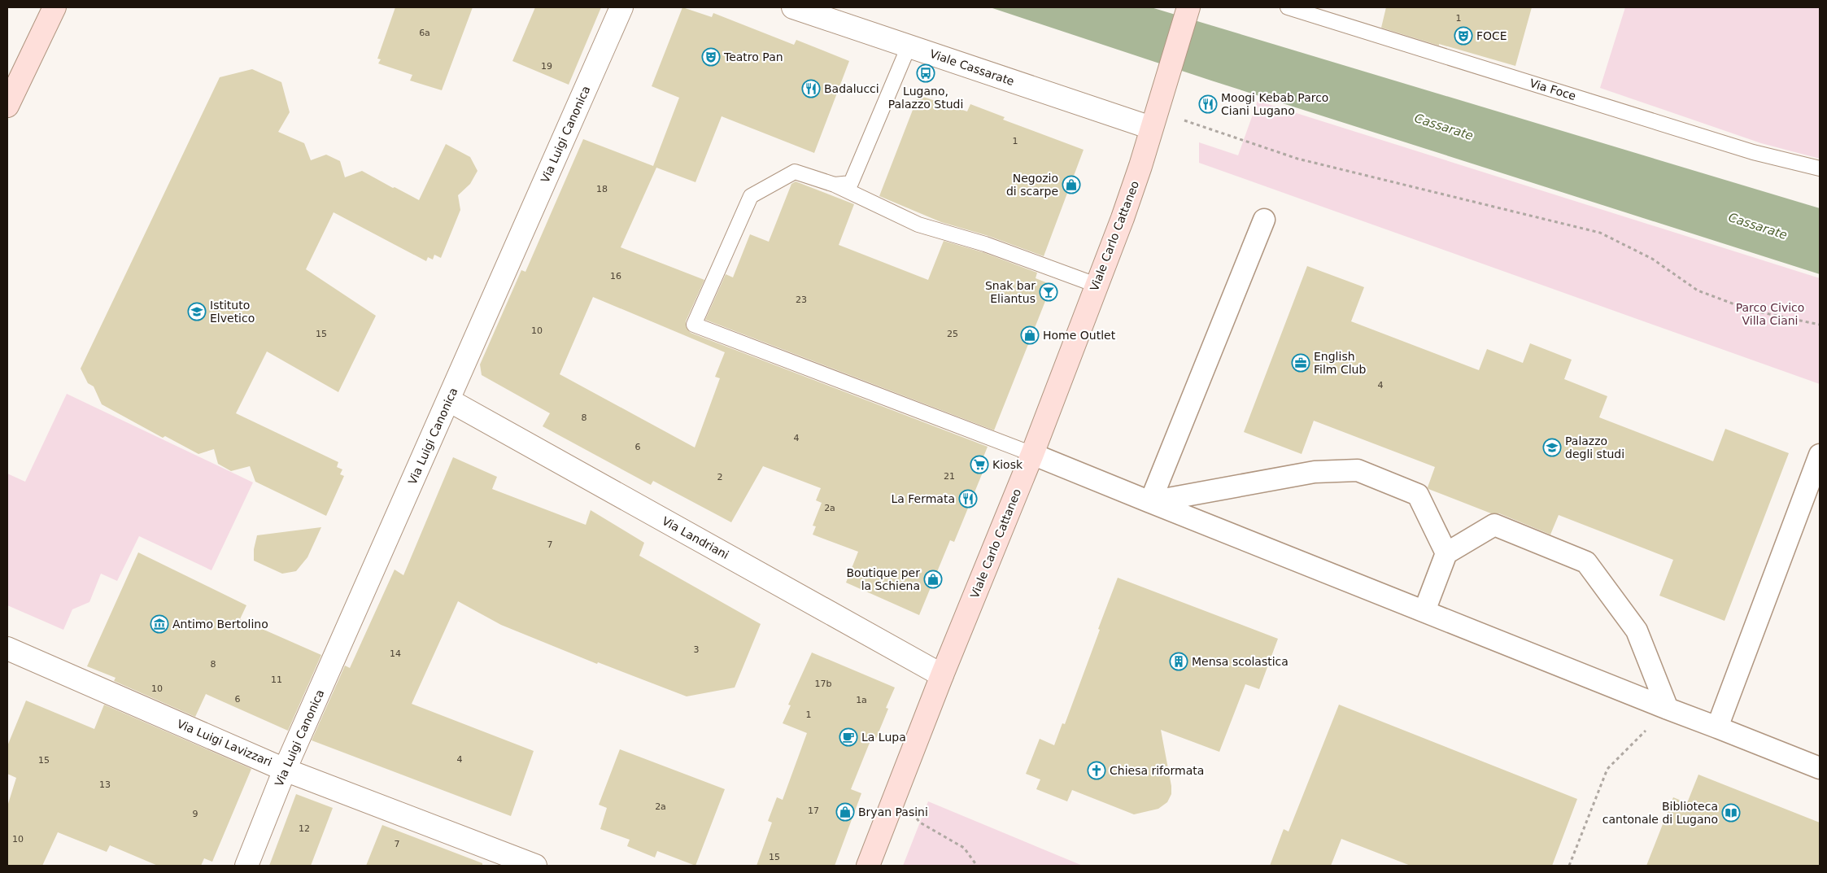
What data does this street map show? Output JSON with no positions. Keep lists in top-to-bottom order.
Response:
{
  "streets": {
    "main road": ["Viale Carlo Cattaneo"],
    "street": [
      "Viale Cassarate",
      "Via Luigi Canonica",
      "Via Landriani",
      "Via Luigi Lavizzari"
    ],
    "lane": ["Via Foce"]
  },
  "crossings": [
    ["Viale Cassarate", "Viale Carlo Cattaneo"],
    ["Via Luigi Canonica", "Via Landriani"],
    ["Via Luigi Canonica", "Via Luigi Lavizzari"],
    ["Viale Carlo Cattaneo", "Via Landriani"]
  ],
  "water": ["Cassarate"],
  "parks": ["Parco Civico Villa Ciani"],
  "places": {
    "theatre": ["FOCE", "Teatro Pan"],
    "bus stop": ["Lugano, Palazzo Studi"],
    "restaurant": ["Badalucci", "Moogi Kebab Parco Ciani Lugano", "La Fermata"],
    "shop": [
      "Negozio di scarpe",
      "Home Outlet",
      "Boutique per la Schiena",
      "Bryan Pasini"
    ],
    "bar": ["Snak bar Eliantus"],
    "school or university": ["Istituto Elvetico", "Palazzo degli studi"],
    "office": ["English Film Club"],
    "supermarket": ["Kiosk"],
    "museum": ["Antimo Bertolino"],
    "building": ["Mensa scolastica"],
    "cafe": ["La Lupa"],
    "church": ["Chiesa riformata"],
    "library": ["Biblioteca cantonale di Lugano"]
  },
  "house_numbers": [
    "1",
    "6a",
    "19",
    "1",
    "18",
    "16",
    "23",
    "10",
    "15",
    "25",
    "4",
    "8",
    "4",
    "6",
    "21",
    "2",
    "2a",
    "7",
    "3",
    "14",
    "8",
    "11",
    "17b",
    "10",
    "6",
    "1a",
    "1",
    "4",
    "15",
    "13",
    "2a",
    "17",
    "9",
    "12",
    "10",
    "7",
    "15"
  ]
}
